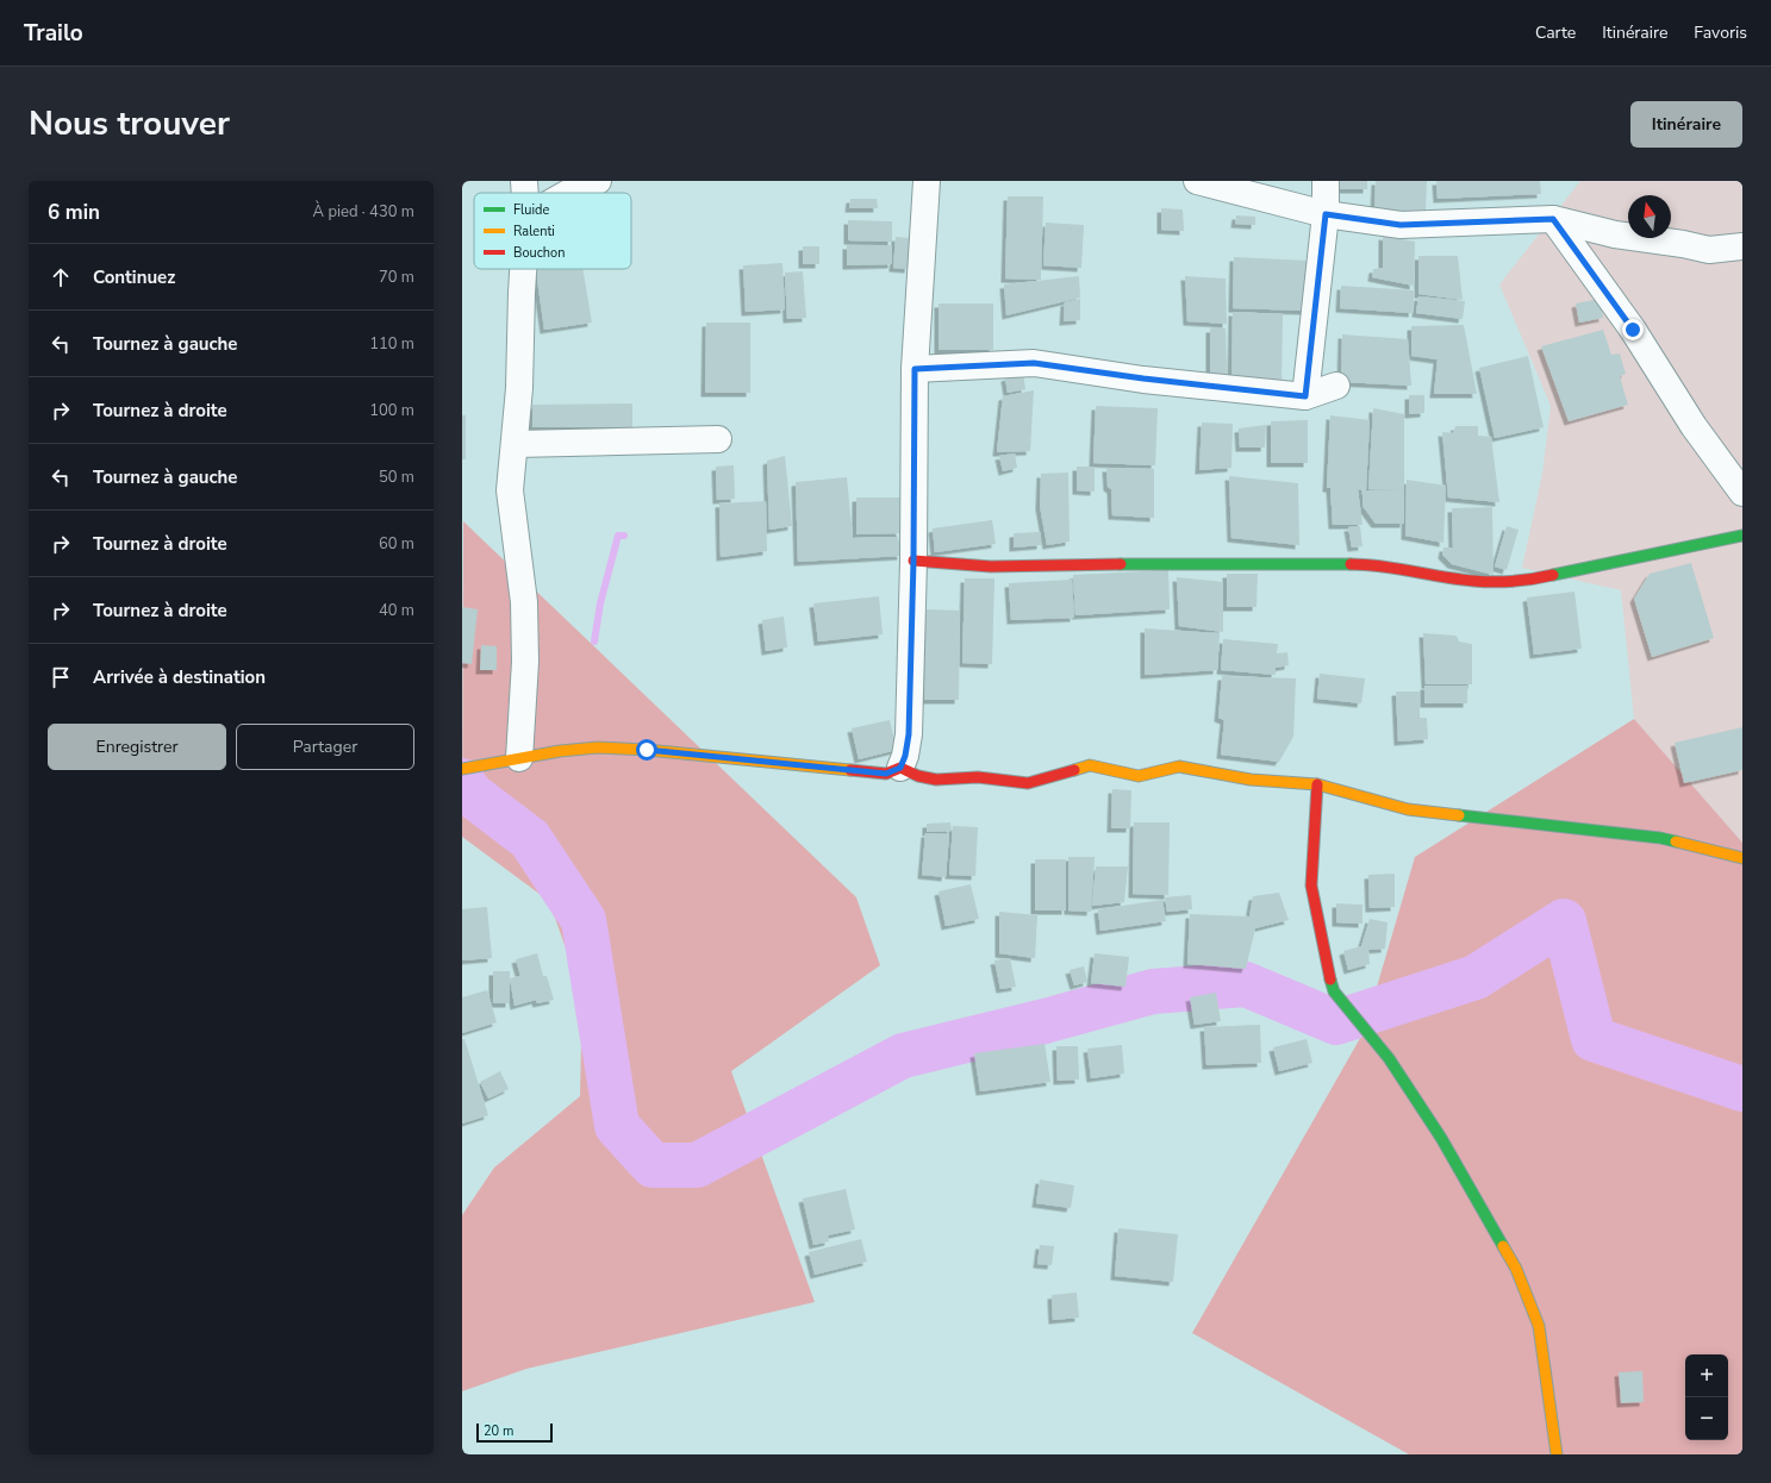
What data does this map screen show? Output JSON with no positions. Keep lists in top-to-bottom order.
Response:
{
  "legend": ["Fluide", "Ralenti", "Bouchon"],
  "scale_bar": "20 m",
  "north": "top",
  "page": {
    "header": "Trailo",
    "nav": ["Carte", "Itinéraire", "Favoris"],
    "title": "Nous trouver",
    "buttons": [
      "Itinéraire",
      ["Enregistrer", "Partager"]
    ],
    "heading": ["6 min", "À pied · 430 m"],
    "list": [
      ["Continuez", "70 m"],
      ["Tournez à gauche", "110 m"],
      ["Tournez à droite", "100 m"],
      ["Tournez à gauche", "50 m"],
      ["Tournez à droite", "60 m"],
      ["Tournez à droite", "40 m"],
      "Arrivée à destination"
    ],
    "map_buttons": ["+", "−"],
    "scale": "20 m"
  }
}
